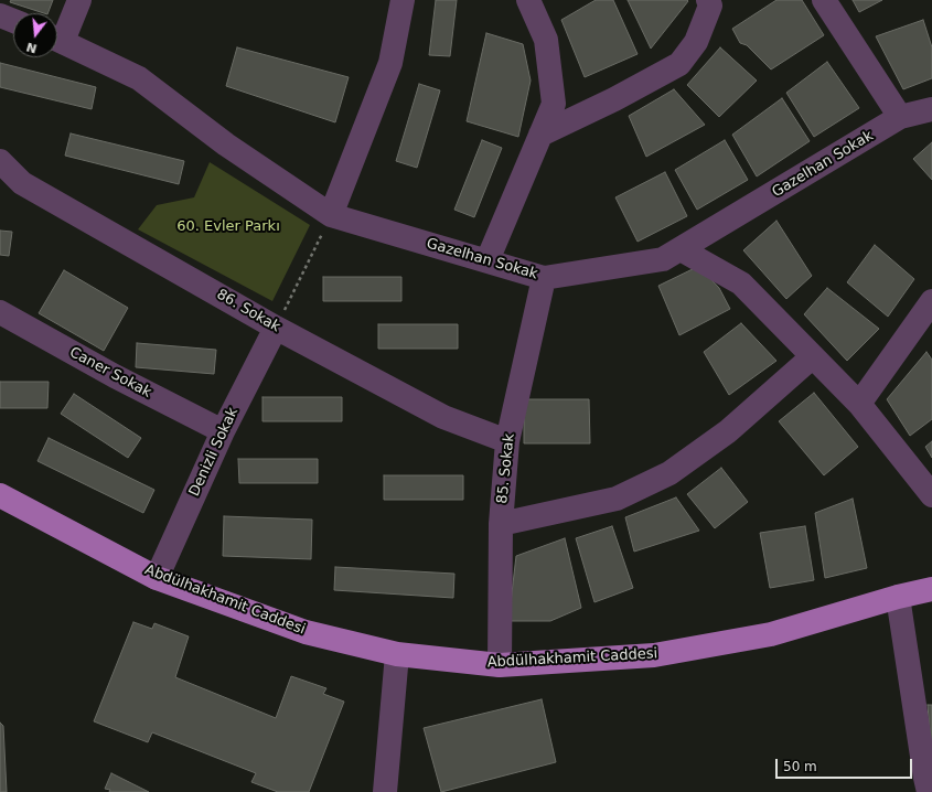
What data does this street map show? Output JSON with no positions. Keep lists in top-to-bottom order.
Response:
{
  "streets": {
    "main road": ["Abdülhakhamit Caddesi"],
    "street": [
      "Gazelhan Sokak",
      "86. Sokak",
      "Caner Sokak",
      "Denizli Sokak",
      "85. Sokak"
    ]
  },
  "crossings": [
    ["Gazelhan Sokak", "85. Sokak"],
    ["86. Sokak", "Denizli Sokak"],
    ["86. Sokak", "85. Sokak"],
    ["Caner Sokak", "Denizli Sokak"],
    ["Denizli Sokak", "Abdülhakhamit Caddesi"],
    ["85. Sokak", "Abdülhakhamit Caddesi"]
  ],
  "parks": ["60. Evler Parkı"],
  "scale_bar": "50 m",
  "north": "bottom"
}
